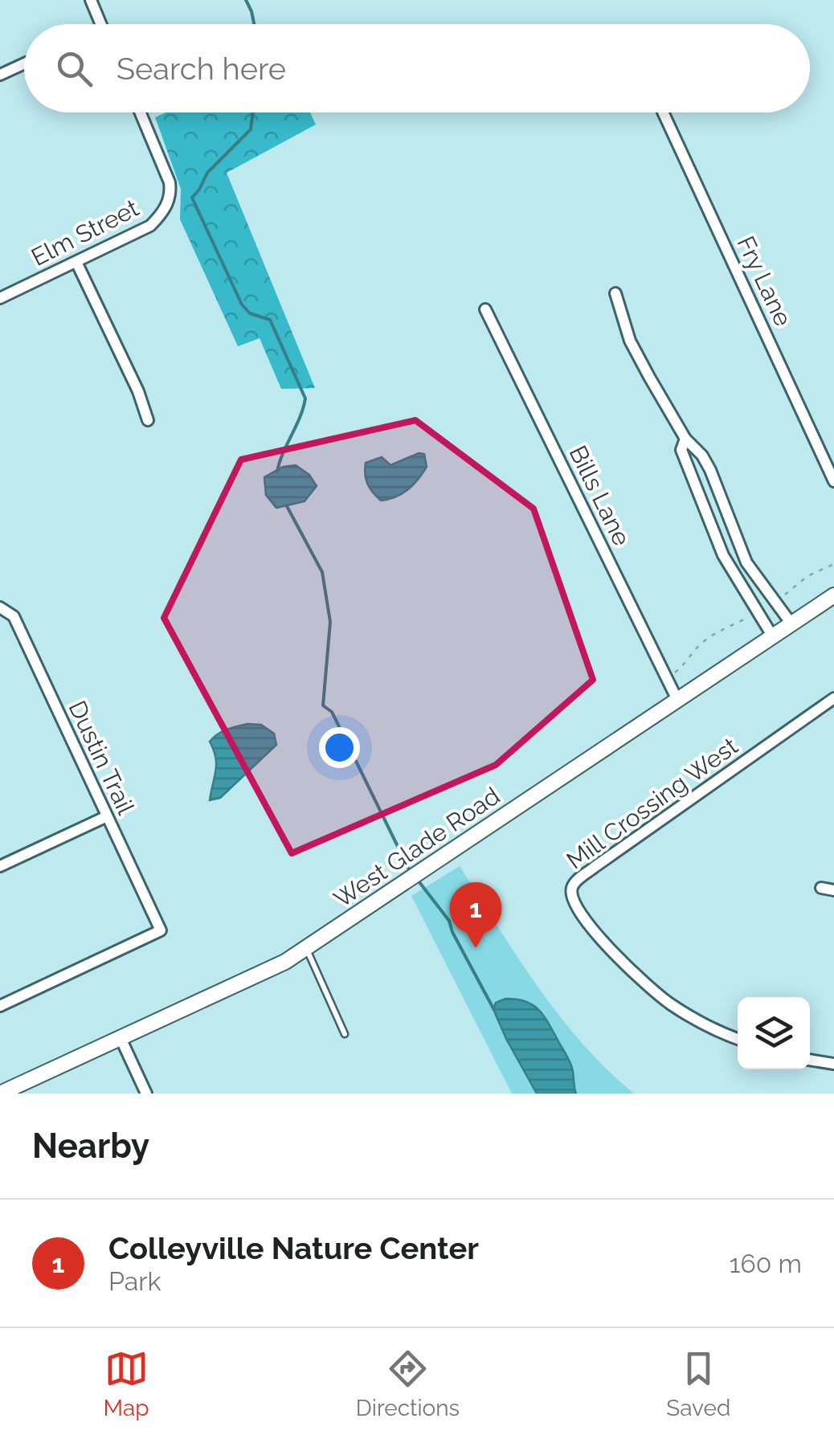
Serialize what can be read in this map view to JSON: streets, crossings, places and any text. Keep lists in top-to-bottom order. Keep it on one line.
{"streets":{"main road":["West Glade Road"],"street":["Elm Street","Fry Lane","Bills Lane","Dustin Trail","Mill Crossing West"]},"crossings":[["Bills Lane","West Glade Road"]],"page":{"search":"Search here","pins":"1","heading":"Nearby","list":[{"mark":"1","name":"Colleyville Nature Center","note":"Park","value":"160 m"}],"nav":["Map","Directions","Saved"]}}
